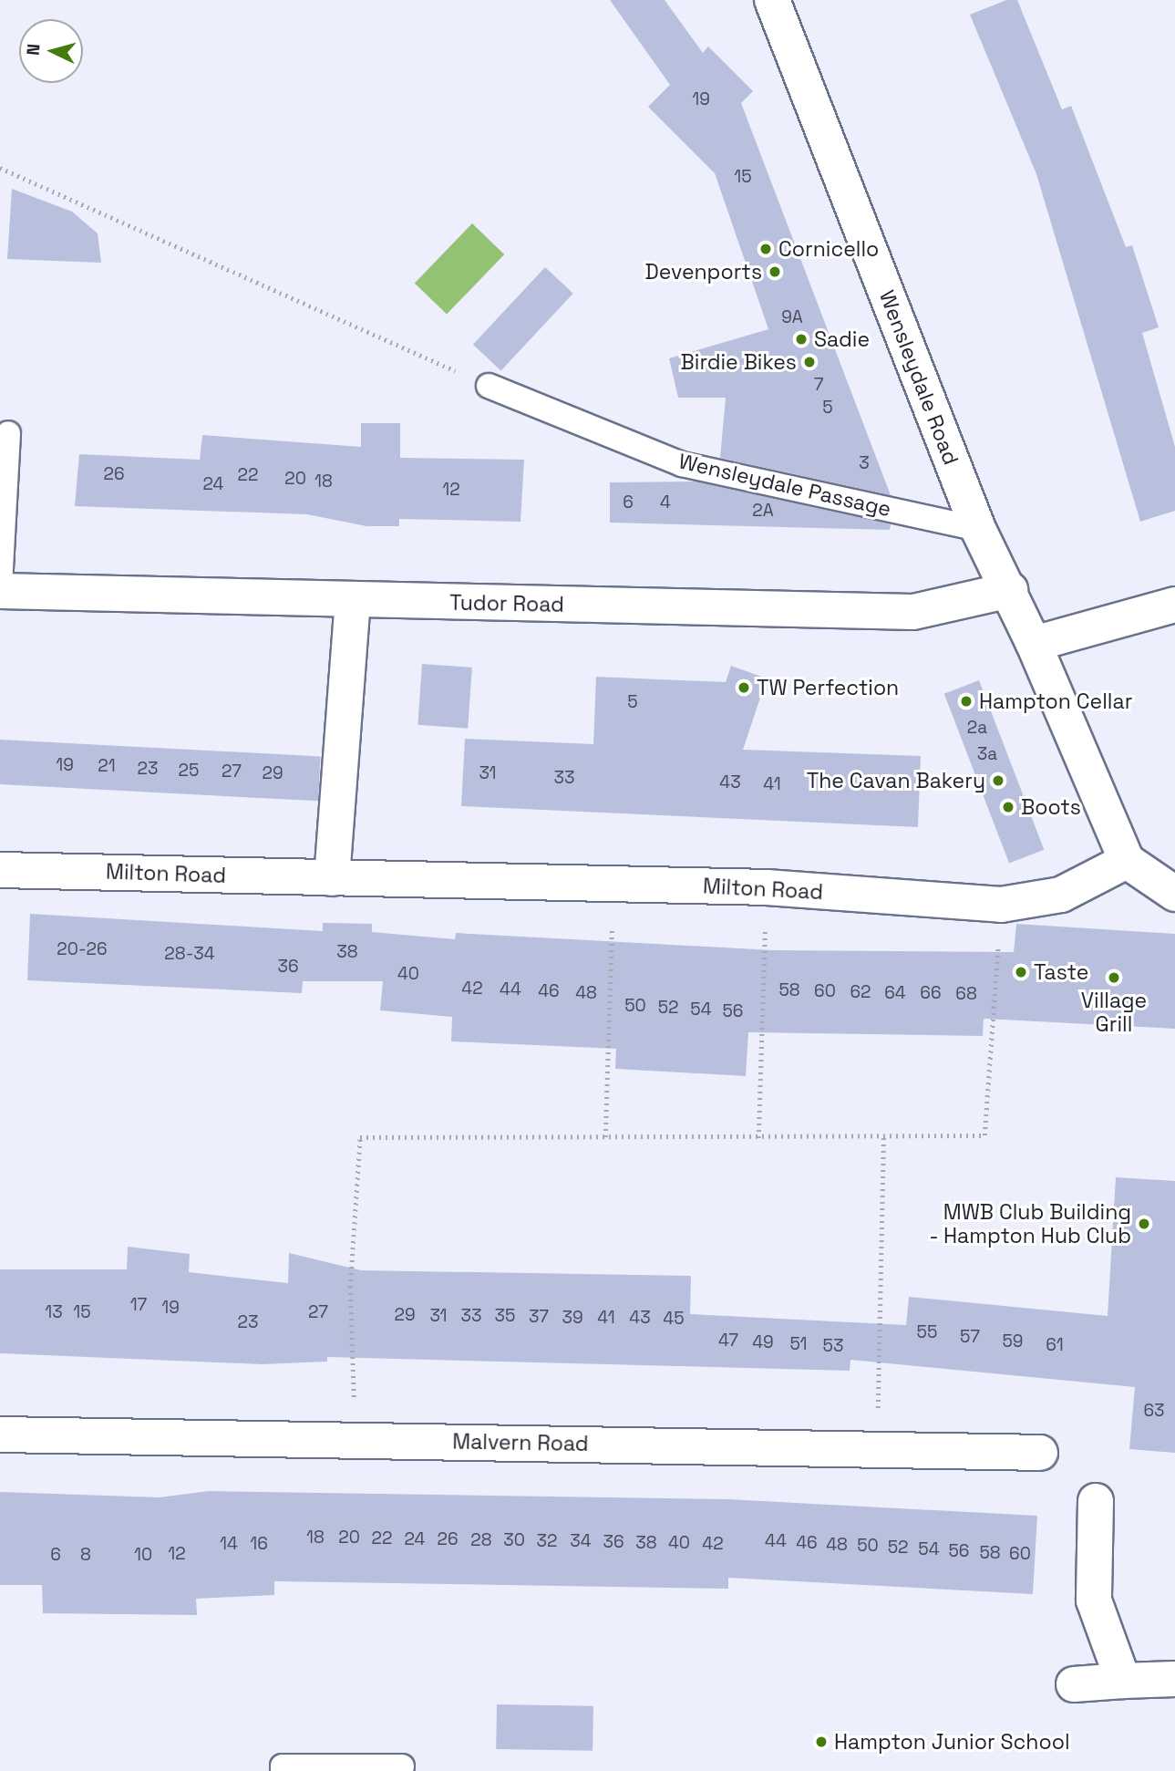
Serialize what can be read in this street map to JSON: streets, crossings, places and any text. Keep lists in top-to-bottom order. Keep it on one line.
{"streets":{"street":["Wensleydale Road","Tudor Road","Milton Road","Malvern Road"],"lane":["Wensleydale Passage"]},"crossings":[["Wensleydale Road","Wensleydale Passage"],["Wensleydale Road","Tudor Road"],["Wensleydale Road","Milton Road"]],"places":["Cornicello","Devenports","Sadie","Birdie Bikes","TW Perfection","Hampton Cellar","The Cavan Bakery","Boots","Taste","Village Grill","MWB Club Building - Hampton Hub Club","Hampton Junior School"],"house_numbers":["19","15","9A","7","5","3","26","22","20","18","24","12","6","4","2A","5","2a","3a","19","21","23","25","27","29","31","33","43","41","20-26","38","28-34","36","40","42","44","58","46","60","62","48","64","66","68","50","52","54","56","17","19","13","15","27","29","31","33","35","37","39","41","43","45","23","55","57","47","59","49","51","61","53","63","18","20","22","24","26","28","30","32","34","44","36","38","40","46","14","16","42","48","50","52","54","56","58","12","60","6","8","10"],"north":"left"}
